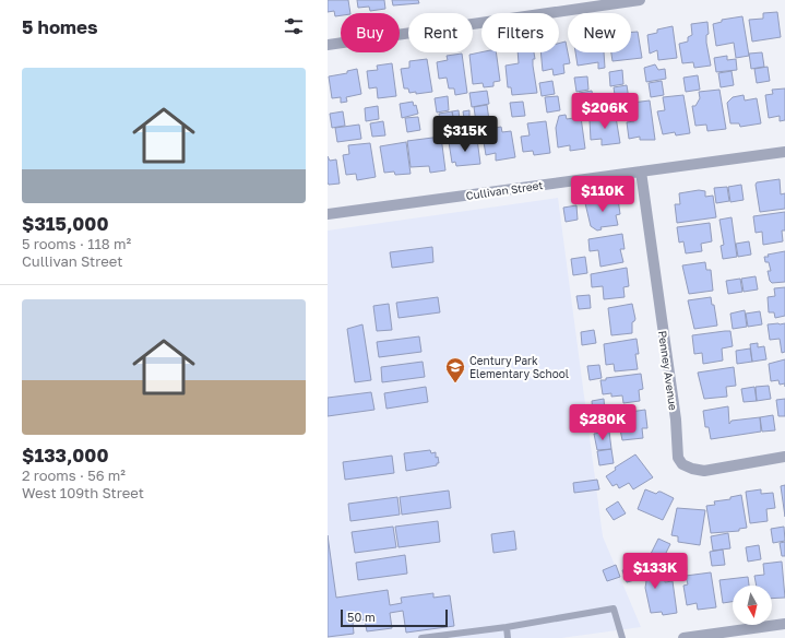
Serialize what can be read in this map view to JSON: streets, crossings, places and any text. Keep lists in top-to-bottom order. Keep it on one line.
{"streets":{"street":["Cullivan Street","Penney Avenue"]},"crossings":[["Cullivan Street","Penney Avenue"]],"places":{"school or university":["Century Park Elementary School"]},"scale_bar":"50 m","north":"bottom","page":{"heading":"5 homes","chip":["Buy","Rent","Filters","New"],"list":[{"name":"$315,000","note":"5 rooms · 118 m² · Cullivan Street"},{"name":"$133,000","note":"2 rooms · 56 m² · West 109th Street"}],"price":["$206K","$315K","$110K","$280K","$133K"],"scale":"50 m"}}
